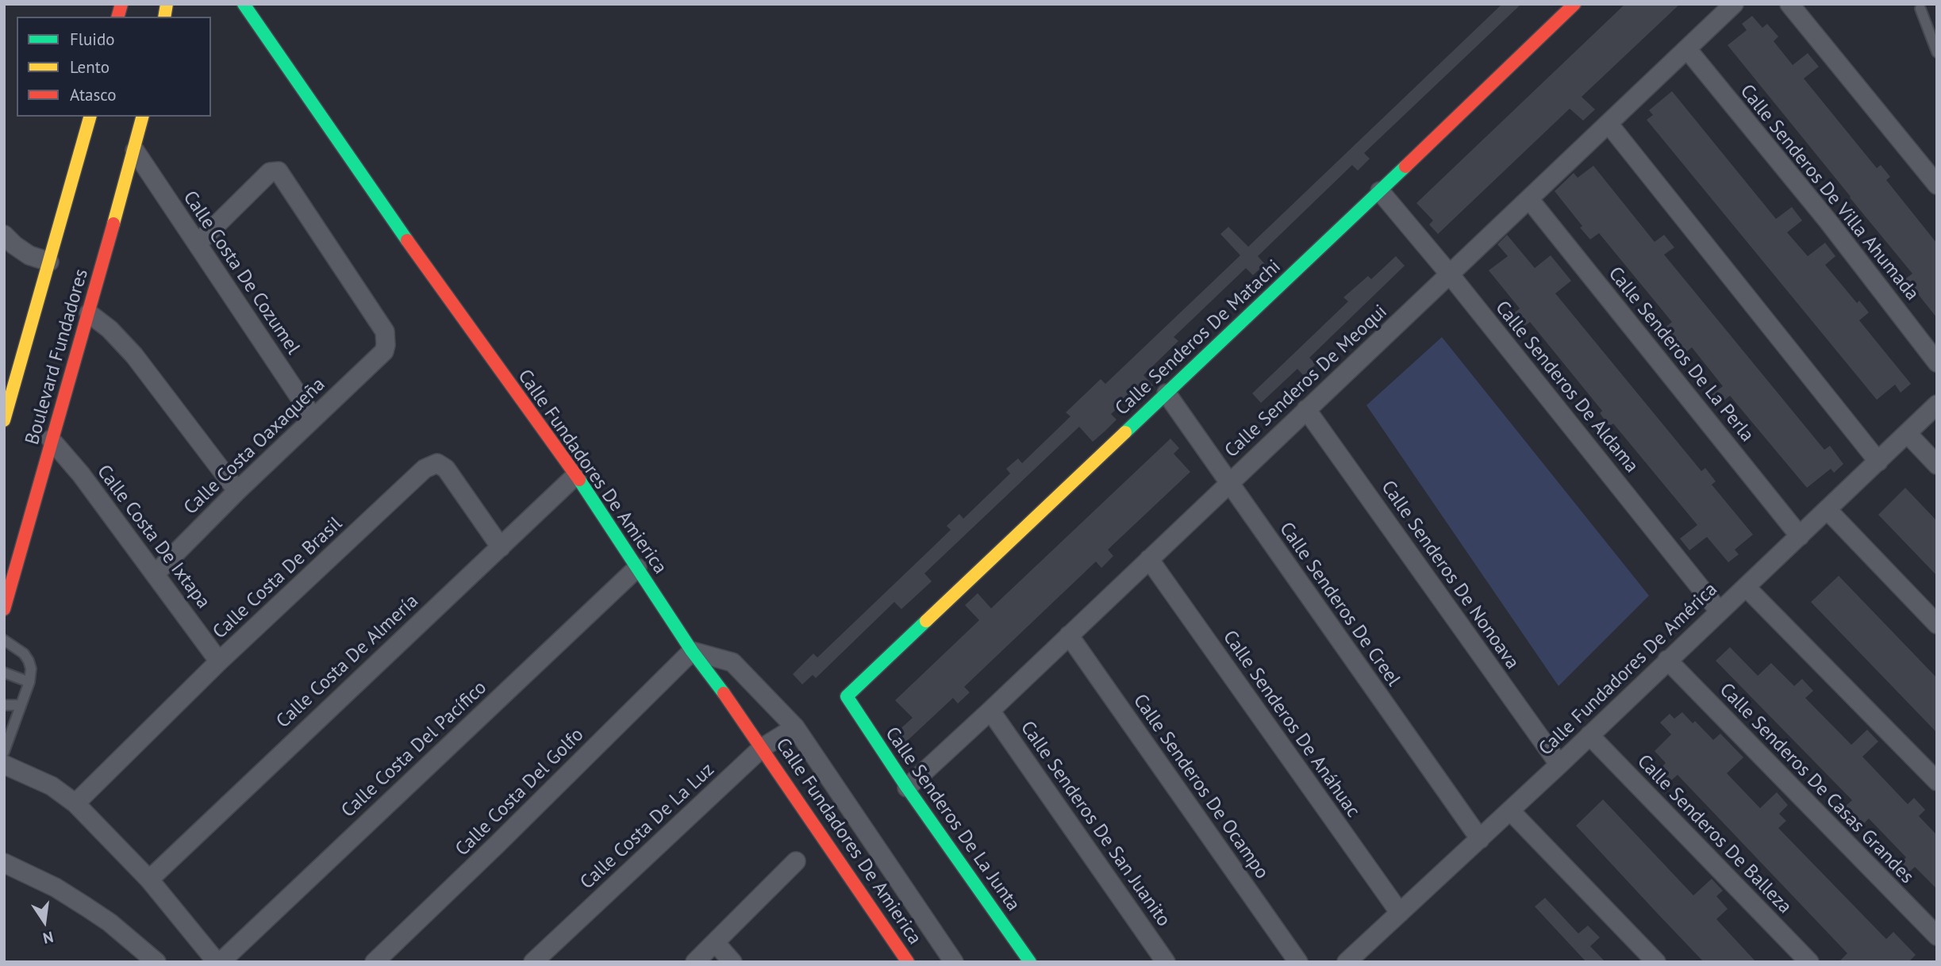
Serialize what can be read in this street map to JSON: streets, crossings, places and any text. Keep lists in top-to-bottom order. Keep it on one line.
{"streets":{"street":["Calle Senderos De Villa Ahumada","Calle Costa De Cozumel","Calle Senderos De Matachi","Calle Senderos De La Perla","Boulevard Fundadores","Calle Senderos De Meoqui","Calle Senderos De Aldama","Calle Costa Oaxaqueña","Calle Fundadores De Amierica","Calle Costa De Ixtapa","Calle Senderos De Nonoava","Calle Costa De Brasil","Calle Senderos De Creel","Calle Costa De Almería","Calle Fundadores De América","Calle Senderos De Anáhuac","Calle Costa Del Pacífico","Calle Senderos De Casas Grandes","Calle Senderos De Ocampo","Calle Costa Del Golfo","Calle Senderos De La Junta","Calle Senderos De San Juanito","Calle Costa De La Luz","Calle Senderos De Balleza"]},"crossings":[["Calle Senderos De Villa Ahumada","Calle Senderos De Meoqui"],["Calle Costa De Cozumel","Boulevard Fundadores"],["Calle Costa De Cozumel","Calle Costa Oaxaqueña"],["Calle Senderos De Matachi","Calle Senderos De Aldama"],["Calle Senderos De Matachi","Calle Senderos De Creel"],["Calle Senderos De Matachi","Calle Senderos De La Junta"],["Calle Senderos De La Perla","Calle Senderos De Meoqui"],["Calle Senderos De La Perla","Calle Fundadores De América"],["Boulevard Fundadores","Calle Costa De Ixtapa"],["Calle Senderos De Meoqui","Calle Senderos De Aldama"],["Calle Senderos De Meoqui","Calle Senderos De Nonoava"],["Calle Senderos De Meoqui","Calle Senderos De Creel"],["Calle Senderos De Meoqui","Calle Senderos De Anáhuac"],["Calle Senderos De Meoqui","Calle Senderos De Ocampo"],["Calle Senderos De Meoqui","Calle Senderos De La Junta"],["Calle Senderos De Meoqui","Calle Senderos De San Juanito"],["Calle Senderos De Aldama","Calle Fundadores De América"],["Calle Costa Oaxaqueña","Calle Costa De Ixtapa"],["Calle Fundadores De Amierica","Calle Costa De Almería"],["Calle Fundadores De Amierica","Calle Costa Del Pacífico"],["Calle Fundadores De Amierica","Calle Costa Del Golfo"],["Calle Fundadores De Amierica","Calle Costa De La Luz"],["Calle Costa De Ixtapa","Calle Costa De Brasil"],["Calle Senderos De Nonoava","Calle Fundadores De América"],["Calle Costa De Brasil","Calle Costa De Almería"],["Calle Senderos De Creel","Calle Fundadores De América"],["Calle Fundadores De América","Calle Senderos De Anáhuac"],["Calle Fundadores De América","Calle Senderos De Casas Grandes"],["Calle Fundadores De América","Calle Senderos De Balleza"]],"legend":["Fluido","Lento","Atasco"],"north":"bottom"}
